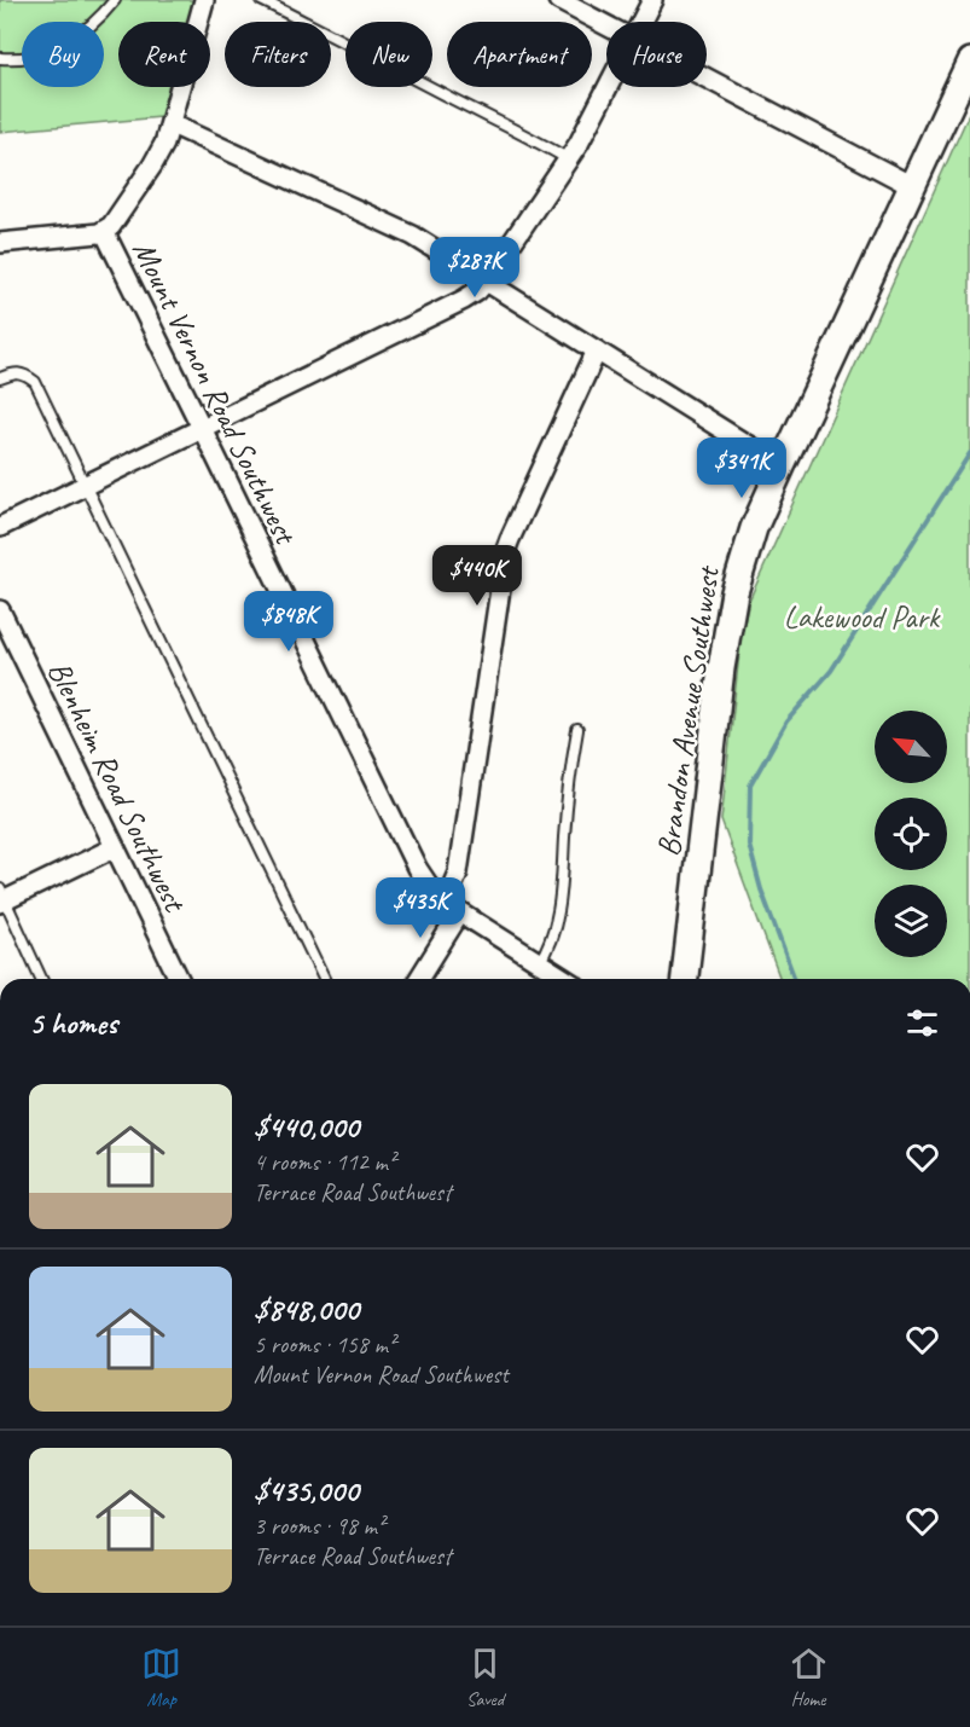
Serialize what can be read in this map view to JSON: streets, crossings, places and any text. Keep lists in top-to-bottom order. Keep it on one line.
{"streets":{"main road":["Brandon Avenue Southwest"],"street":["Mount Vernon Road Southwest","Blenheim Road Southwest"]},"parks":["Lakewood Park"],"north":"top left","page":{"chip":["Buy","Rent","Filters","New","Apartment","House"],"price":["$287K","$341K","$440K","$848K","$435K"],"heading":"5 homes","list":[{"name":"$440,000","note":"4 rooms · 112 m² · Terrace Road Southwest"},{"name":"$848,000","note":"5 rooms · 158 m² · Mount Vernon Road Southwest"},{"name":"$435,000","note":"3 rooms · 98 m² · Terrace Road Southwest"}],"tabs":["Map","Saved","Home"]}}
